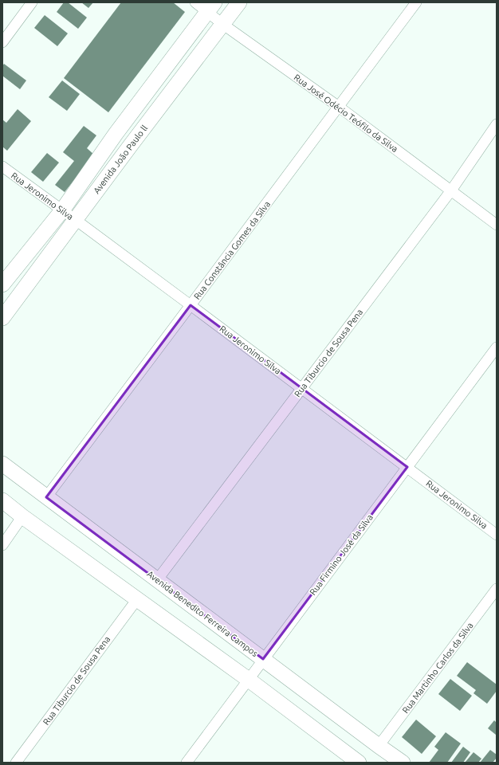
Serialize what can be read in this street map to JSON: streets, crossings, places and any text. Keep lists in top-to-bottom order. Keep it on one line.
{"streets":{"street":["Rua José Odécio Teófilo da Silva","Avenida João Paulo ll","Rua Jeronimo Silva","Rua Constância Gomes da Silva","Rua Tiburcio de Sousa Pena","Rua Firmino José da Silva","Avenida Benedito Ferreira Campos","Rua Martinho Carlos da Silva"]},"crossings":[["Rua José Odécio Teófilo da Silva","Avenida João Paulo ll"],["Rua José Odécio Teófilo da Silva","Rua Constância Gomes da Silva"],["Rua José Odécio Teófilo da Silva","Rua Tiburcio de Sousa Pena"],["Avenida João Paulo ll","Rua Jeronimo Silva"],["Rua Jeronimo Silva","Rua Constância Gomes da Silva"],["Rua Jeronimo Silva","Rua Tiburcio de Sousa Pena"],["Rua Jeronimo Silva","Rua Firmino José da Silva"],["Rua Constância Gomes da Silva","Avenida Benedito Ferreira Campos"],["Rua Tiburcio de Sousa Pena","Avenida Benedito Ferreira Campos"],["Rua Firmino José da Silva","Avenida Benedito Ferreira Campos"],["Avenida Benedito Ferreira Campos","Rua Martinho Carlos da Silva"]]}
